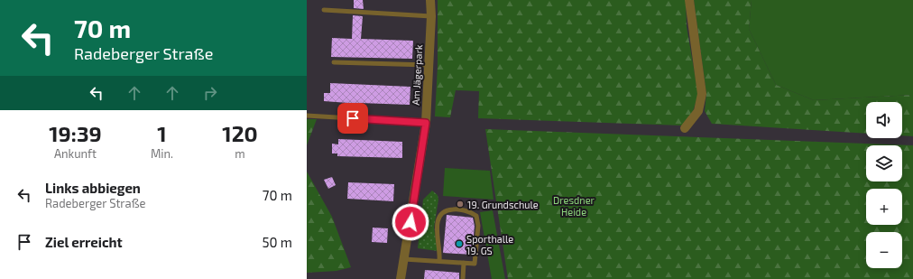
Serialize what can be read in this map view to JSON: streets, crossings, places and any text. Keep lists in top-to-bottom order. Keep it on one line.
{"streets":{"street":["Am Jägerpark"]},"parks":["Dresdner Heide"],"places":["19. Grundschule","Sporthalle 19. GS"],"page":{"turn":["70 m","Radeberger Straße"],"map_buttons":["+","−"],"eta":["19:39","Ankunft","1","Min.","120","m"],"list":[{"name":"Links abbiegen","note":"Radeberger Straße","value":"70 m"},{"name":"Ziel erreicht","value":"50 m"}]}}
